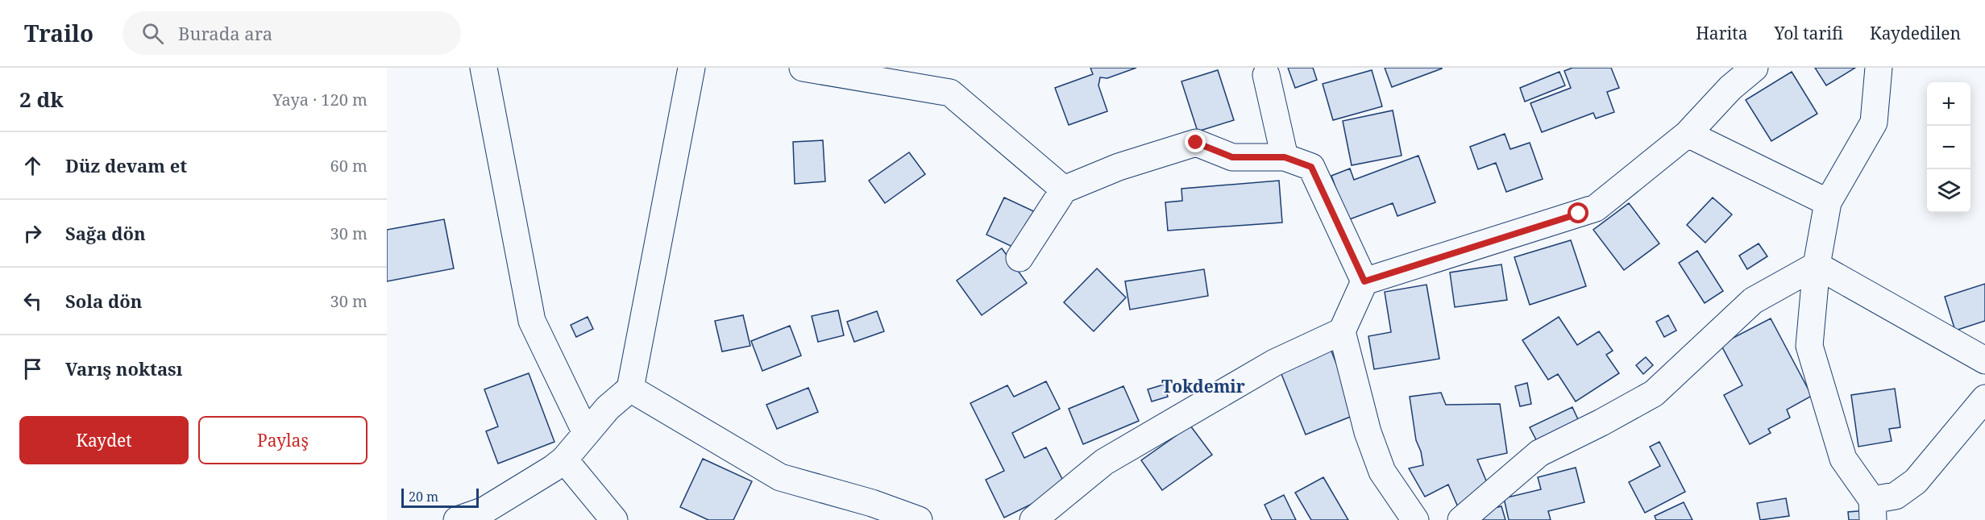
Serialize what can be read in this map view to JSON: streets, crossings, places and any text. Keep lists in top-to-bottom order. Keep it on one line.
{"districts":["Tokdemir"],"scale_bar":"20 m","page":{"header":"Trailo","search":"Burada ara","nav":["Harita","Yol tarifi","Kaydedilen"],"heading":["2 dk","Yaya · 120 m"],"map_buttons":["+","−"],"list":[["Düz devam et","60 m"],["Sağa dön","30 m"],["Sola dön","30 m"],"Varış noktası"],"buttons":["Kaydet","Paylaş"],"scale":"20 m"}}
